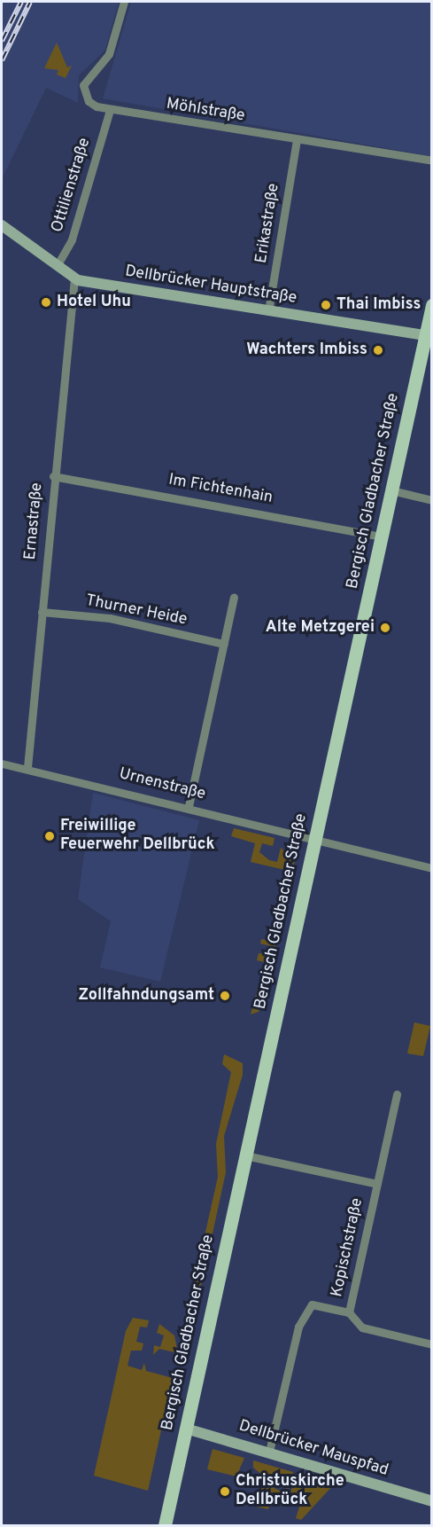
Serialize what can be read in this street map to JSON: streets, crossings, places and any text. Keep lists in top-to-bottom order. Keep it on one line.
{"streets":{"main road":["Bergisch Gladbacher Straße"],"street":["Möhlstraße","Ottilienstraße","Erikastraße","Dellbrücker Hauptstraße","Im Fichtenhain","Ernastraße","Thurner Heide","Urnenstraße","Kopischstraße","Dellbrücker Mauspfad"]},"crossings":[["Möhlstraße","Ottilienstraße"],["Möhlstraße","Erikastraße"],["Ottilienstraße","Dellbrücker Hauptstraße"],["Erikastraße","Dellbrücker Hauptstraße"],["Dellbrücker Hauptstraße","Bergisch Gladbacher Straße"],["Dellbrücker Hauptstraße","Ernastraße"],["Im Fichtenhain","Bergisch Gladbacher Straße"],["Im Fichtenhain","Ernastraße"],["Bergisch Gladbacher Straße","Urnenstraße"],["Bergisch Gladbacher Straße","Dellbrücker Mauspfad"],["Ernastraße","Thurner Heide"],["Ernastraße","Urnenstraße"],["Kopischstraße","Dellbrücker Mauspfad"]],"places":["Hotel Uhu","Thai Imbiss","Wachters Imbiss","Alte Metzgerei","Freiwillige Feuerwehr Dellbrück","Zollfahndungsamt","Christuskirche Dellbrück"]}
